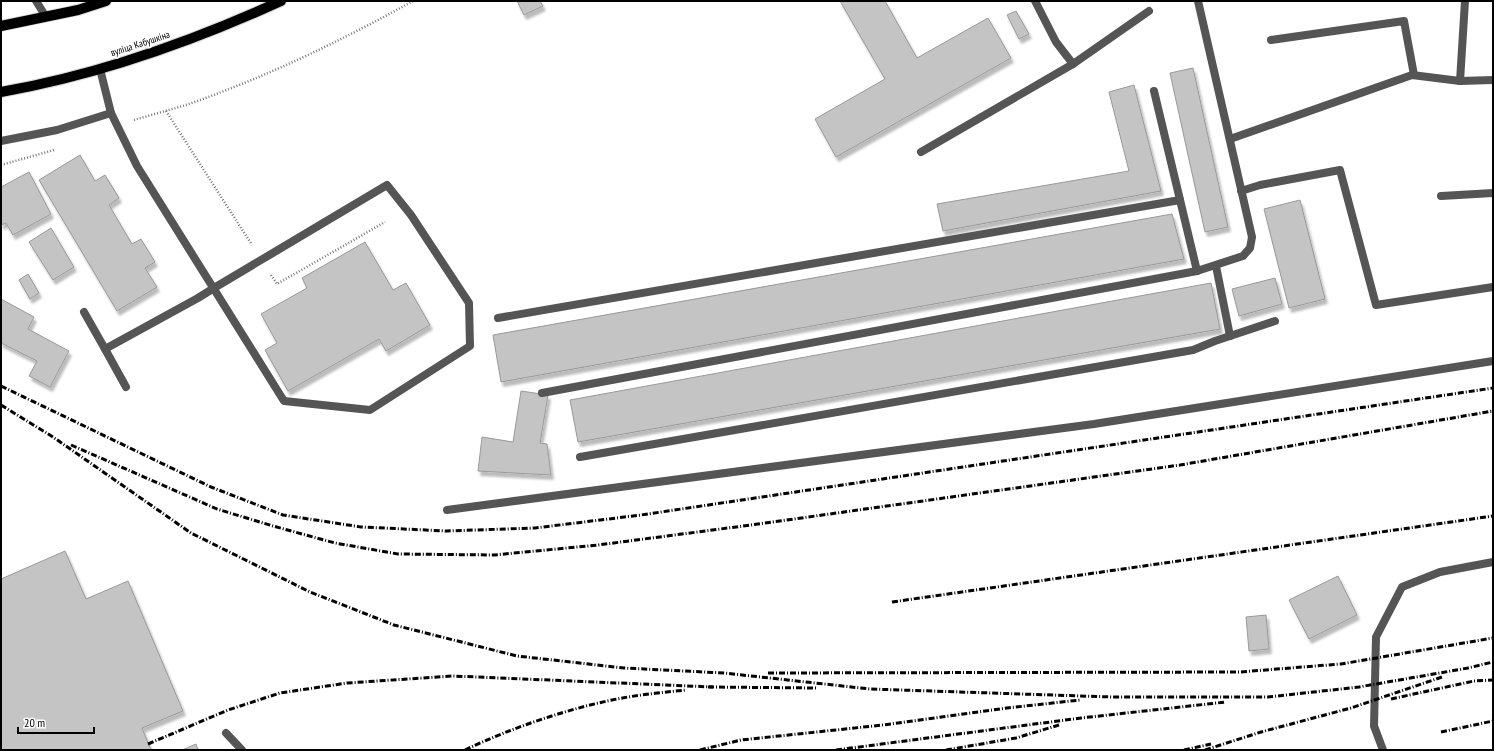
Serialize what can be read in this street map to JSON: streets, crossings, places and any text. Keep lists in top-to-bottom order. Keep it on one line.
{"streets":{"main road":["вуліца Кабушкіна"]},"scale_bar":"20 m"}
